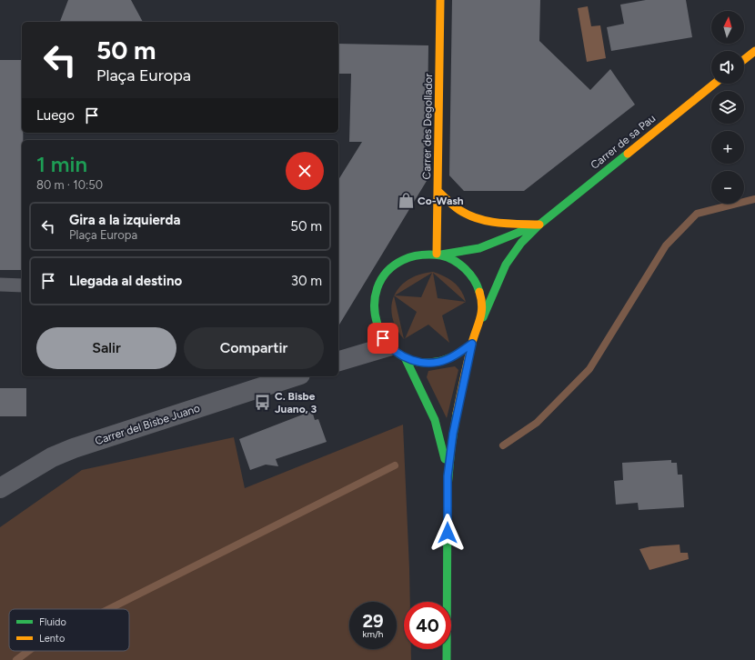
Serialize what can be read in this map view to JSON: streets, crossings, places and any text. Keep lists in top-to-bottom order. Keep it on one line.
{"streets":{"street":["Carrer des Degollador","Carrer de sa Pau","Carrer del Bisbe Juano"]},"crossings":[["Carrer des Degollador","Carrer de sa Pau"]],"places":{"shop":["Co-Wash"],"bus stop":["C. Bisbe Juano, 3"]},"legend":["Fluido","Lento"],"north":"top","page":{"map_buttons":["+","−"],"turn":["50 m","Plaça Europa"],"then":"Luego","heading":["1 min","80 m · 10:50"],"list":[{"name":"Gira a la izquierda","note":"Plaça Europa","value":"50 m"},{"name":"Llegada al destino","value":"30 m"}],"buttons":["Salir","Compartir"],"speed":"29 km/h","limit":"40"}}
